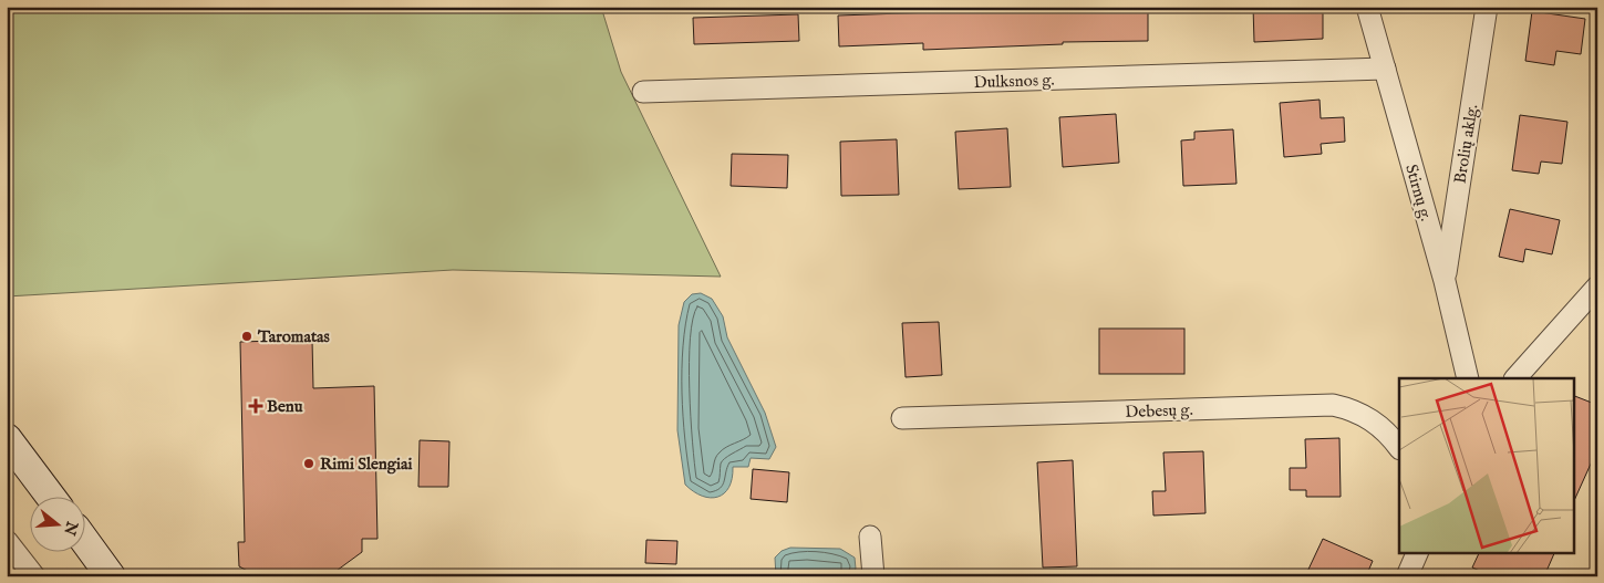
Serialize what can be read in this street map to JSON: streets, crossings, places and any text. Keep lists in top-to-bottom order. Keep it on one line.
{"streets":{"street":["Dulksnos g.","Brolių aklg.","Stirnų g.","Debesų g."]},"crossings":[["Dulksnos g.","Stirnų g."],["Brolių aklg.","Stirnų g."]],"places":{"other":["Taromatas","Rimi Slengiai"],"health":["Benu"]},"north":"right"}
